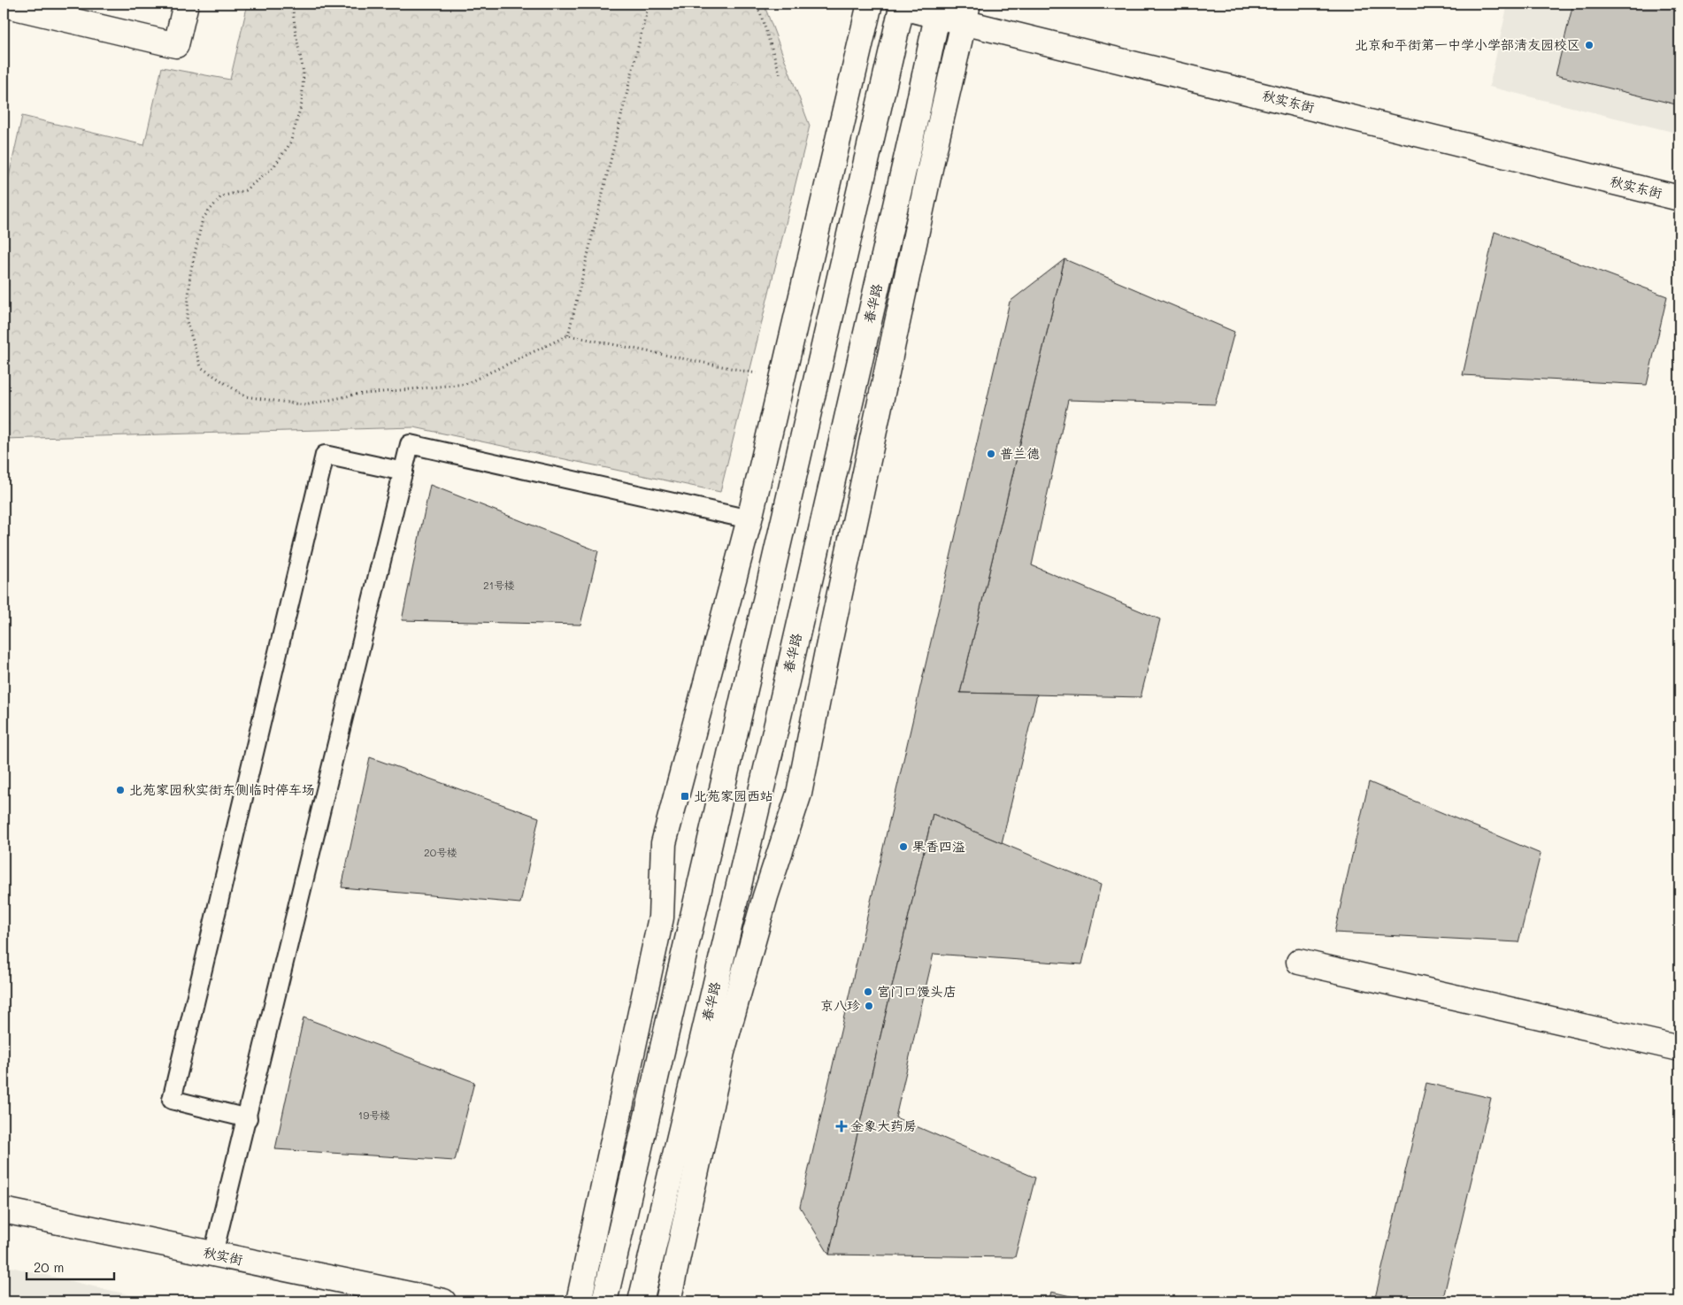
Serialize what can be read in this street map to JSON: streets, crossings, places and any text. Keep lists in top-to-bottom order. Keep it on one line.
{"streets":{"street":["秋实东街","春华路","秋实街"]},"crossings":[["秋实东街","春华路"]],"places":{"other":["北京和平街第一中学小学部清友园校区","普兰德","北苑家园秋实街东侧临时停车场","果香四溢","宫门口馒头店","京八珍"],"transit":["北苑家园西站"],"health":["金象大药房"]},"house_numbers":["21号楼","20号楼","19号楼"],"scale_bar":"20 m"}
